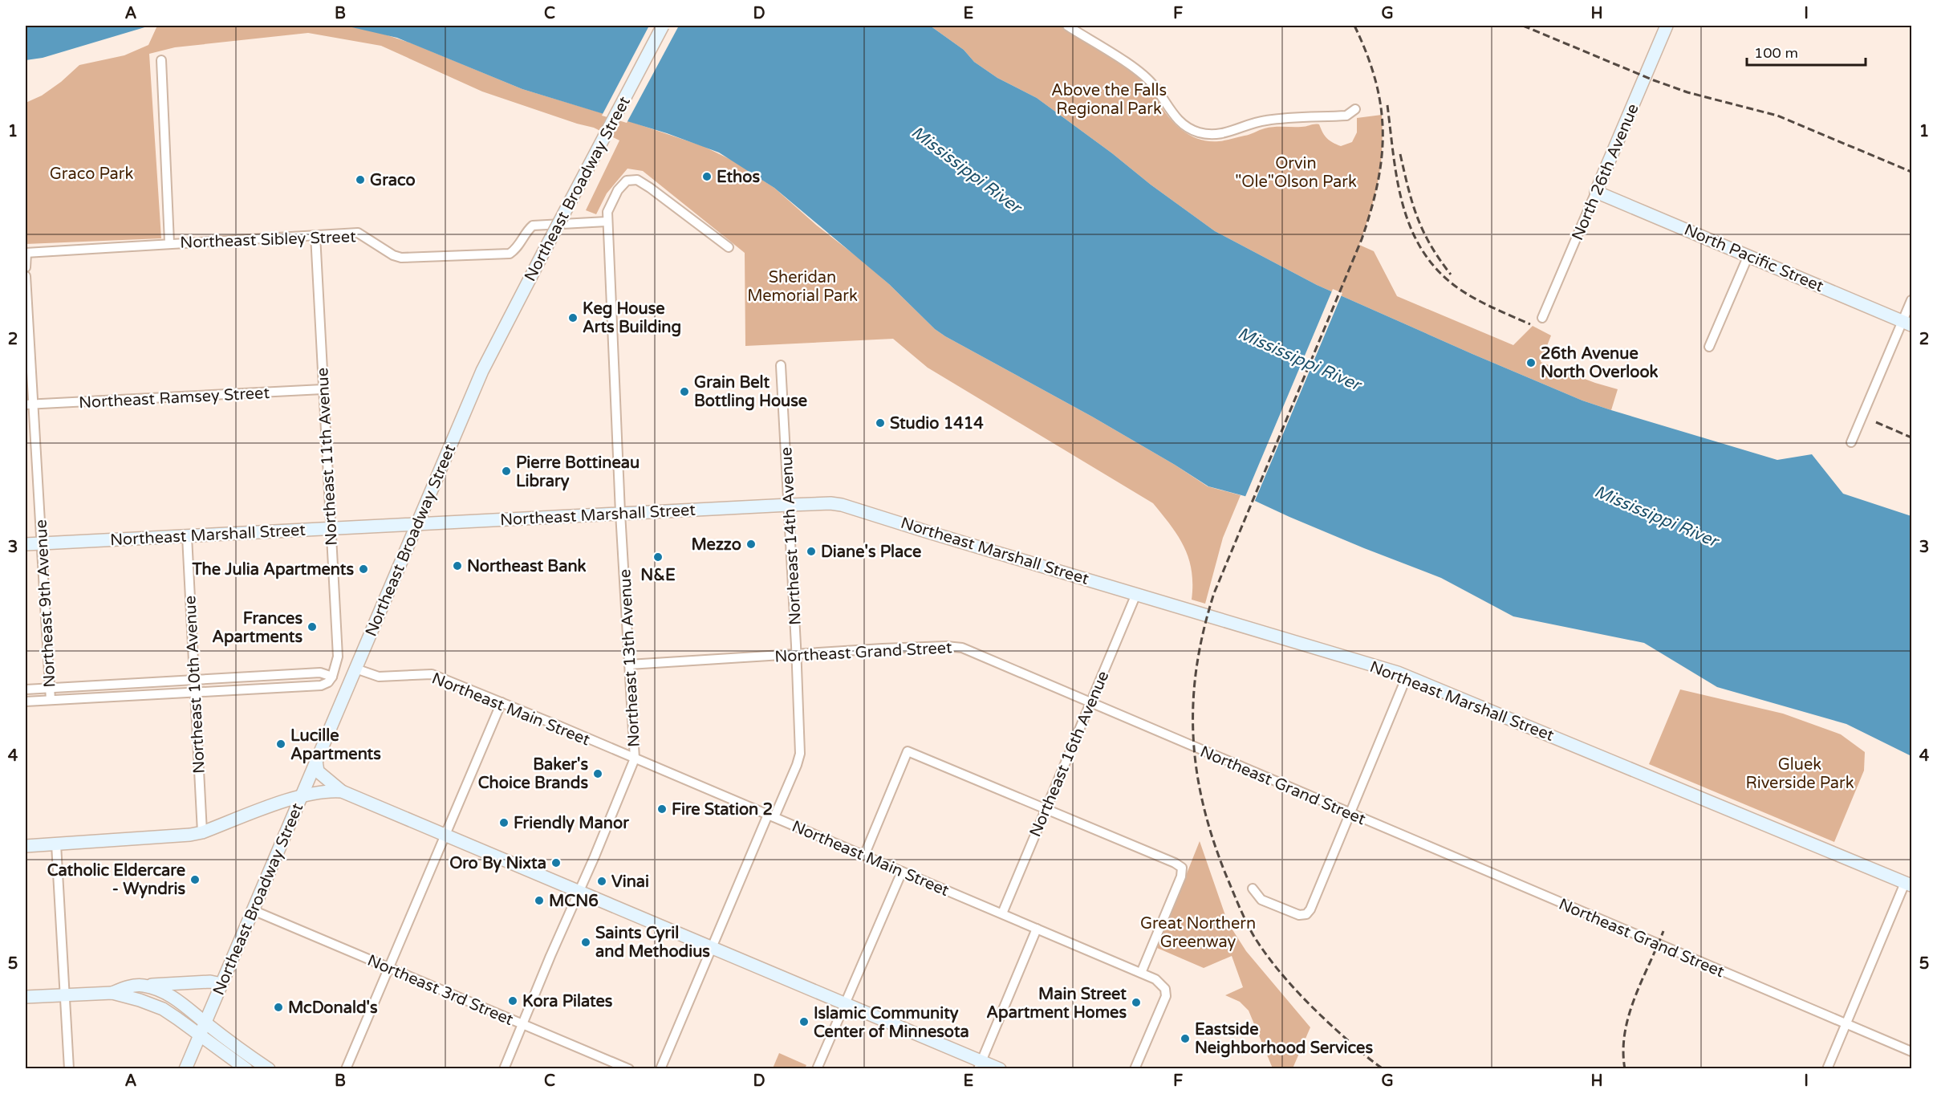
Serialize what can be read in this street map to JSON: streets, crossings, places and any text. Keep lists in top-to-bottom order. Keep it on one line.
{"streets":{"street":["North 26th Avenue","Northeast Broadway Street","Northeast Sibley Street","North Pacific Street","Northeast Ramsey Street","Northeast 11th Avenue","Northeast Marshall Street","Northeast 14th Avenue","Northeast 9th Avenue","Northeast Grand Street","Northeast 13th Avenue","Northeast 10th Avenue","Northeast Main Street","Northeast 16th Avenue","Northeast 3rd Street"]},"crossings":[["North 26th Avenue","North Pacific Street"],["Northeast Broadway Street","Northeast Marshall Street"],["Northeast Broadway Street","Northeast Main Street"],["Northeast Broadway Street","Northeast 3rd Street"],["Northeast Sibley Street","Northeast 11th Avenue"],["Northeast Sibley Street","Northeast 13th Avenue"],["Northeast Ramsey Street","Northeast 11th Avenue"],["Northeast Ramsey Street","Northeast 9th Avenue"],["Northeast 11th Avenue","Northeast Marshall Street"],["Northeast Marshall Street","Northeast 14th Avenue"],["Northeast Marshall Street","Northeast 9th Avenue"],["Northeast Marshall Street","Northeast 13th Avenue"],["Northeast Marshall Street","Northeast 10th Avenue"],["Northeast Marshall Street","Northeast 16th Avenue"],["Northeast 14th Avenue","Northeast Grand Street"],["Northeast 14th Avenue","Northeast Main Street"],["Northeast Grand Street","Northeast 13th Avenue"],["Northeast Grand Street","Northeast 16th Avenue"],["Northeast 13th Avenue","Northeast Main Street"],["Northeast 13th Avenue","Northeast 3rd Street"],["Northeast Main Street","Northeast 16th Avenue"]],"water":["Mississippi River"],"parks":["Above the Falls Regional Park","Orvin \"Ole\"Olson Park","Graco Park","Sheridan Memorial Park","Gluek Riverside Park","Great Northern Greenway"],"places":["Ethos","Graco","Keg House Arts Building","26th Avenue North Overlook","Grain Belt Bottling House","Studio 1414","Pierre Bottineau Library","Mezzo","Diane's Place","N&E","Northeast Bank","The Julia Apartments","Frances Apartments","Lucille Apartments","Baker's Choice Brands","Fire Station 2","Friendly Manor","Oro By Nixta","Catholic Eldercare - Wyndris","Vinai","MCN6","Saints Cyril and Methodius","Kora Pilates","Main Street Apartment Homes","McDonald's","Islamic Community Center of Minnesota","Eastside Neighborhood Services"],"scale_bar":"100 m","grid":{"columns":["A","B","C","D","E","F","G","H","I"],"rows":["1","2","3","4","5"]}}
